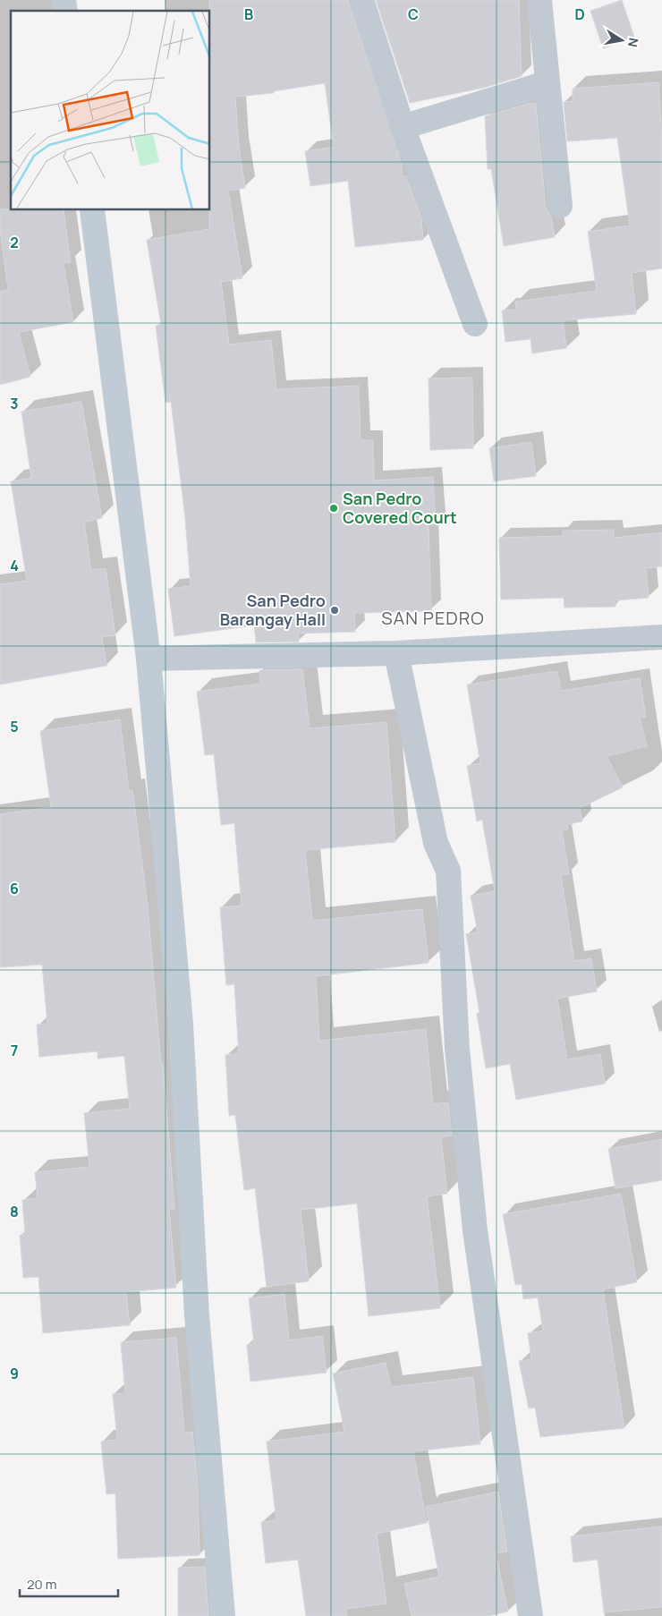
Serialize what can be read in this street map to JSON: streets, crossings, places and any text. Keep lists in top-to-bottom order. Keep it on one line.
{"districts":["SAN PEDRO"],"places":["San Pedro Covered Court","San Pedro Barangay Hall"],"scale_bar":"20 m","north":"right","grid":{"columns":["B","C","D"],"rows":["2","3","4","5","6","7","8","9"]}}
